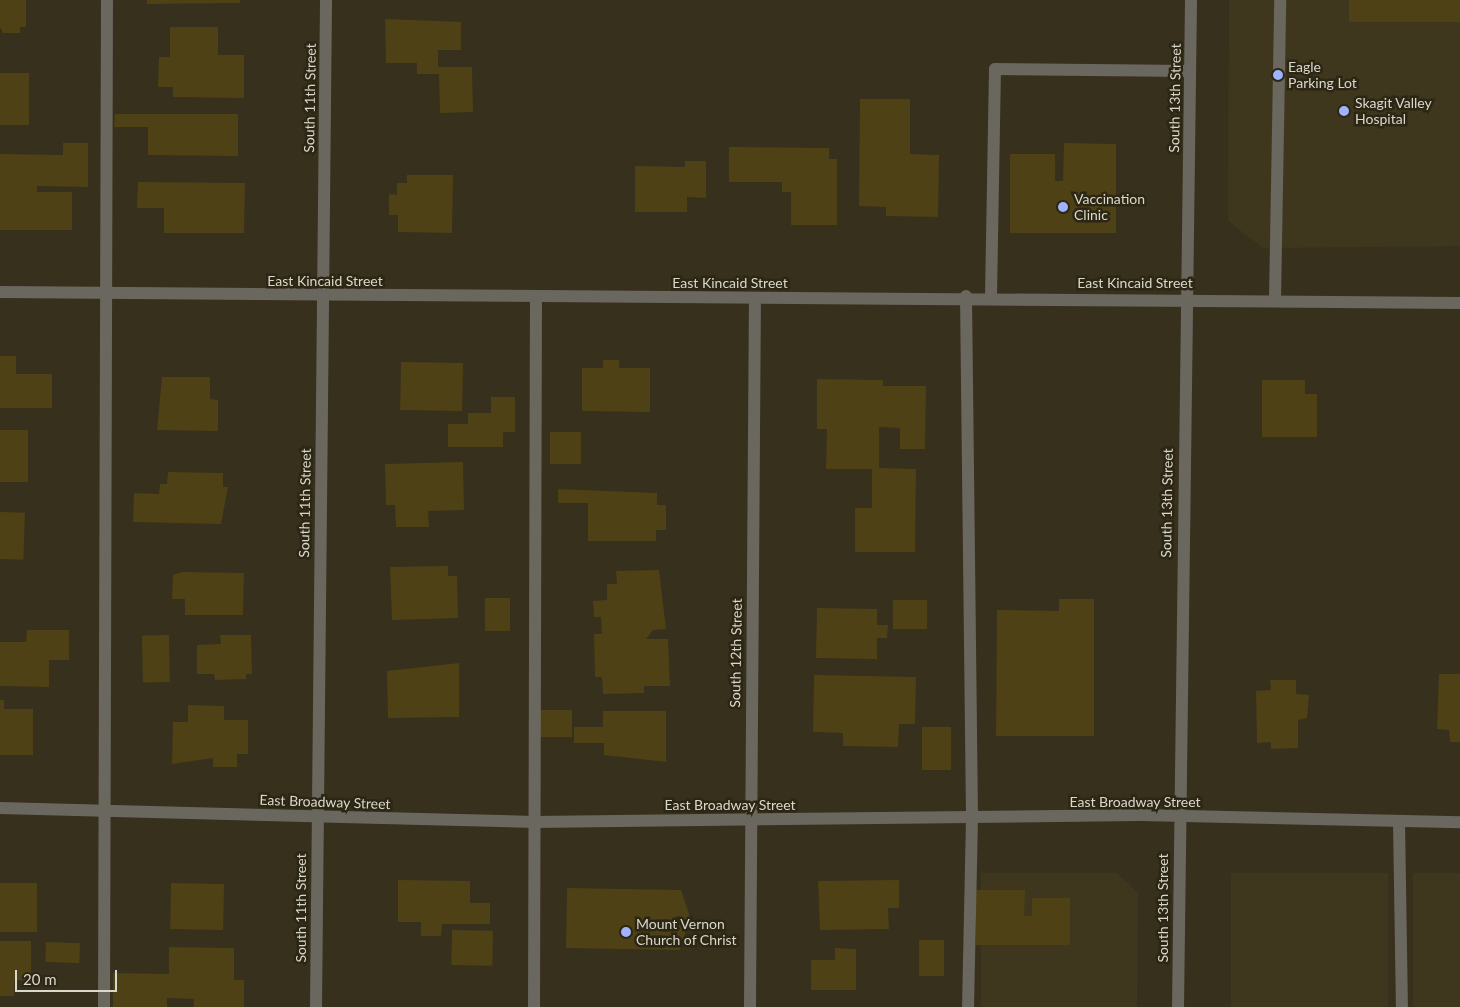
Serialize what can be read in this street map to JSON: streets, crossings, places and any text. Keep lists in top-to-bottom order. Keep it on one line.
{"streets":{"street":["South 11th Street","South 13th Street","East Kincaid Street","South 12th Street","East Broadway Street"]},"crossings":[["South 11th Street","East Kincaid Street"],["South 11th Street","East Broadway Street"],["South 13th Street","East Kincaid Street"],["South 13th Street","East Broadway Street"],["East Kincaid Street","South 12th Street"],["South 12th Street","East Broadway Street"]],"places":["Eagle Parking Lot","Skagit Valley Hospital","Vaccination Clinic","Mount Vernon Church of Christ"],"scale_bar":"20 m"}
